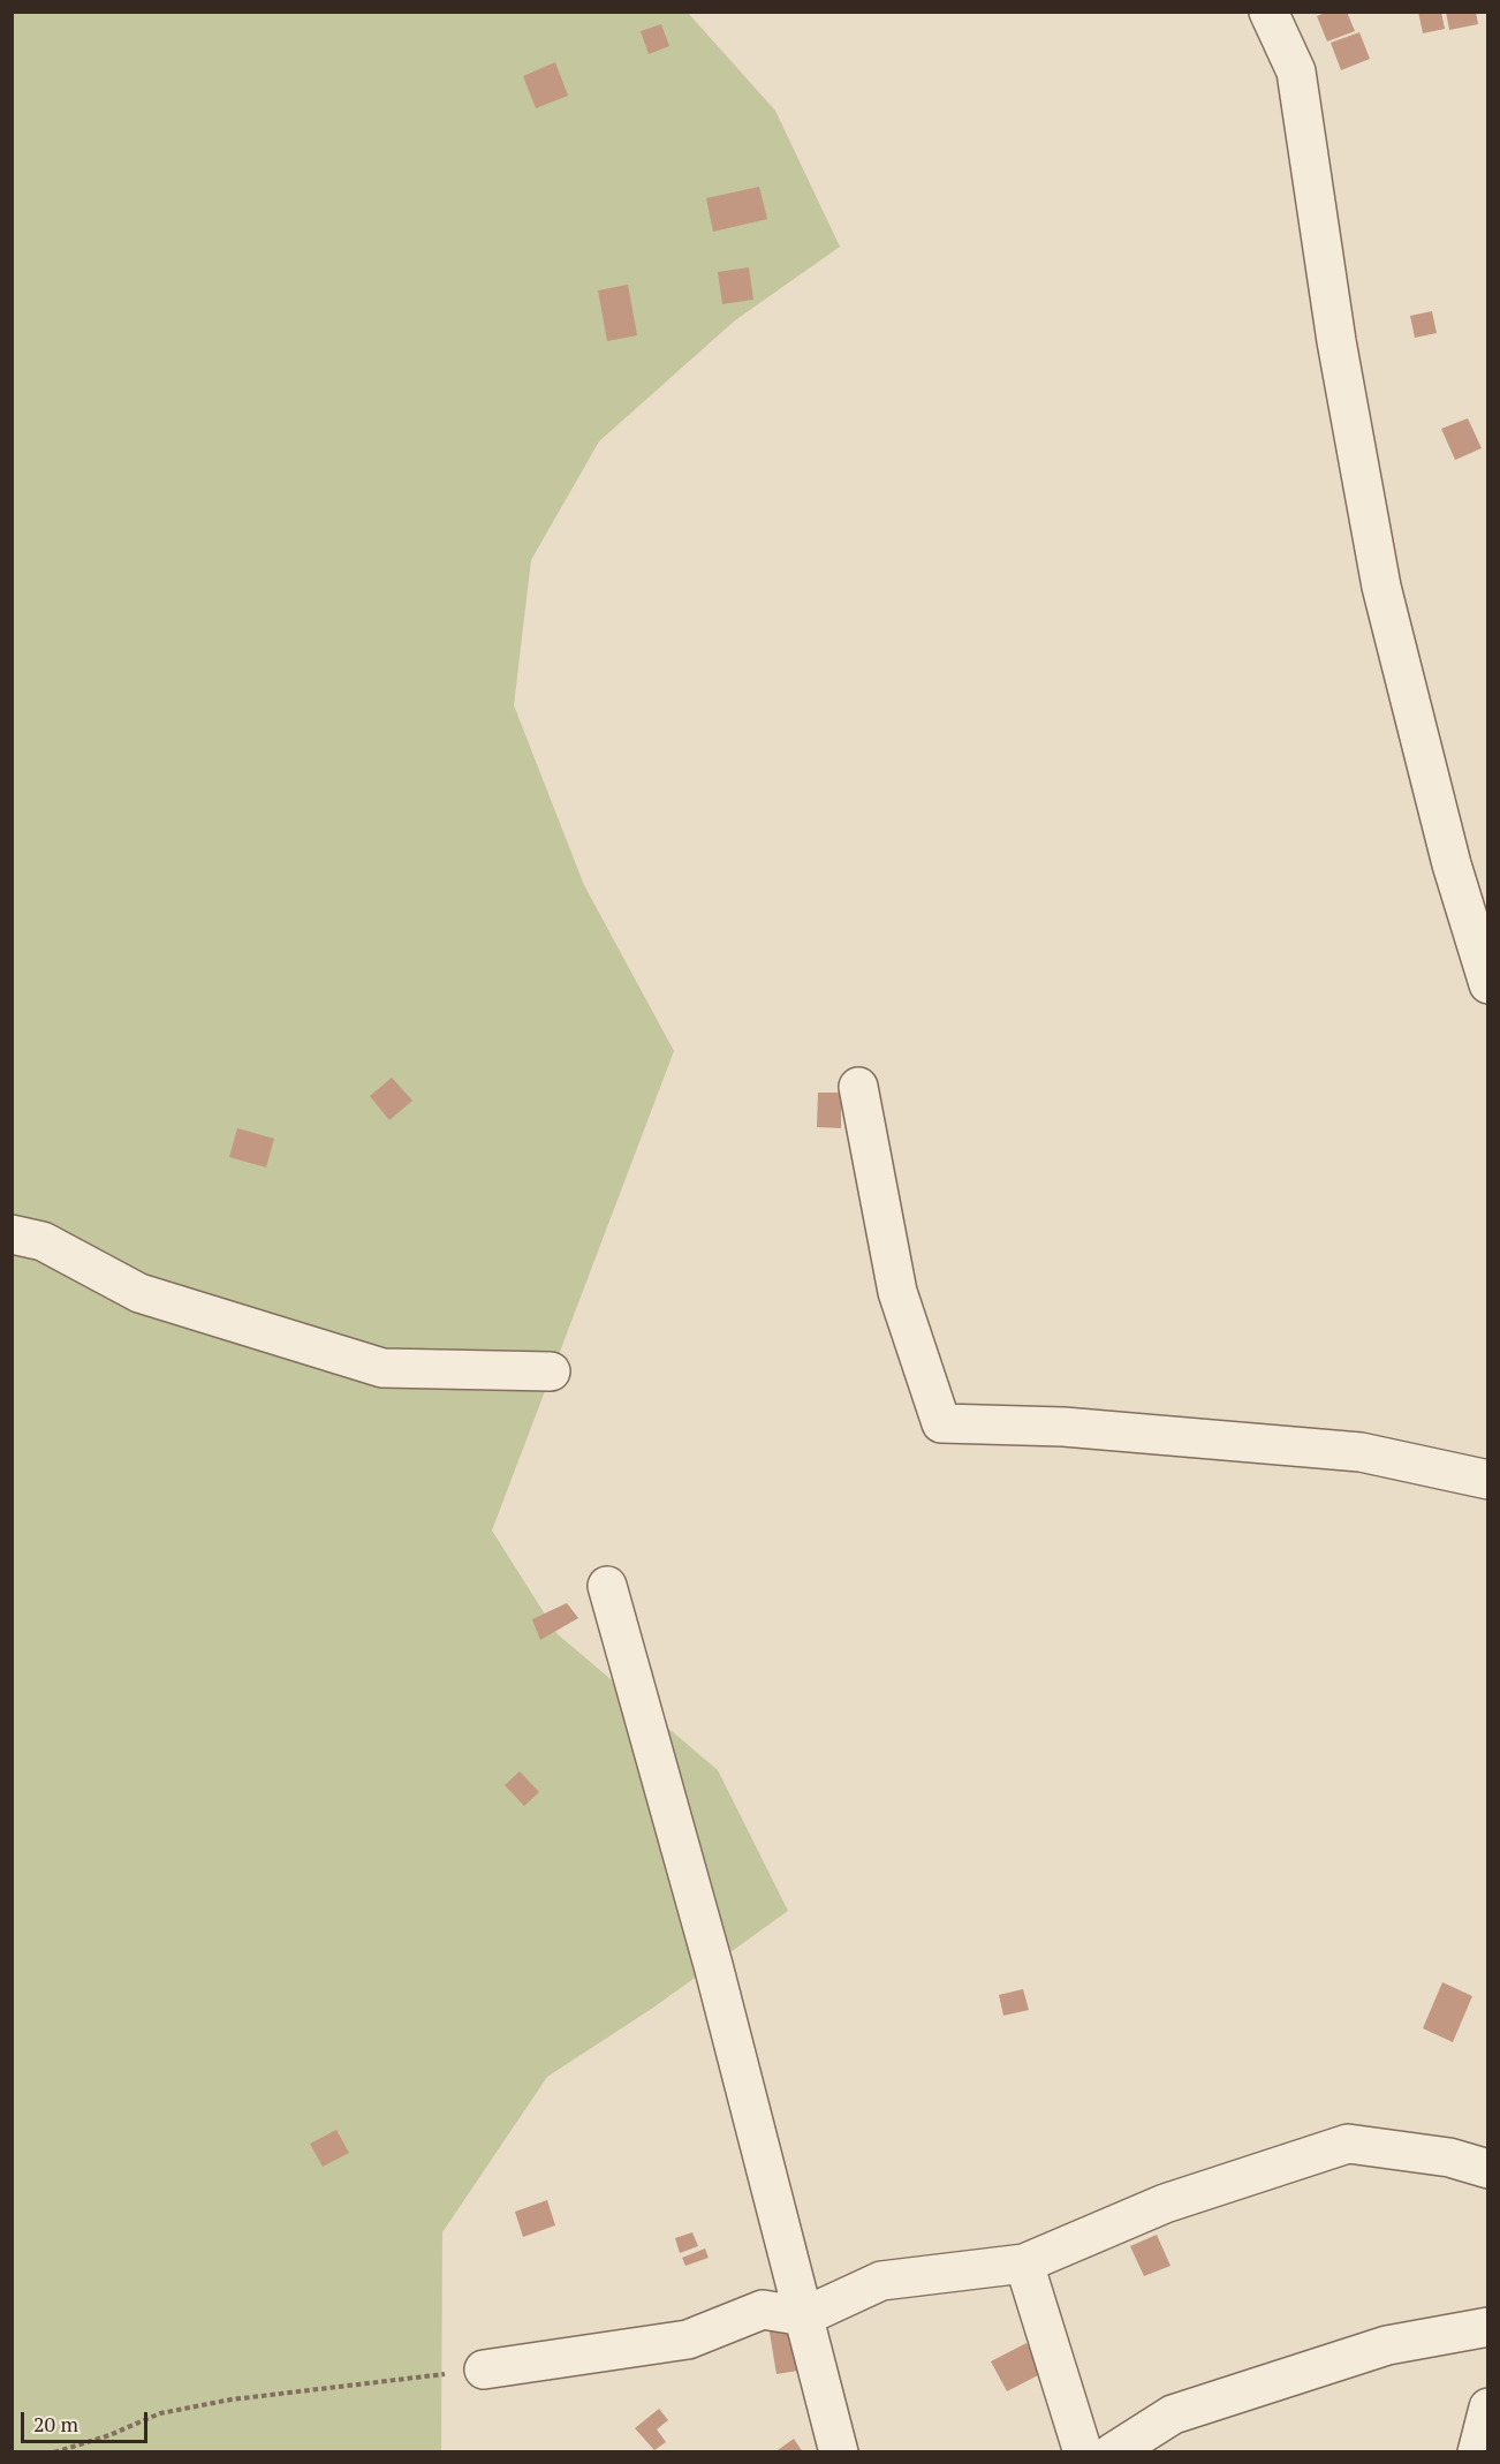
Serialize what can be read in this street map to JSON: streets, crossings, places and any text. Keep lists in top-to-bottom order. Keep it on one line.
{"scale_bar":"20 m"}
